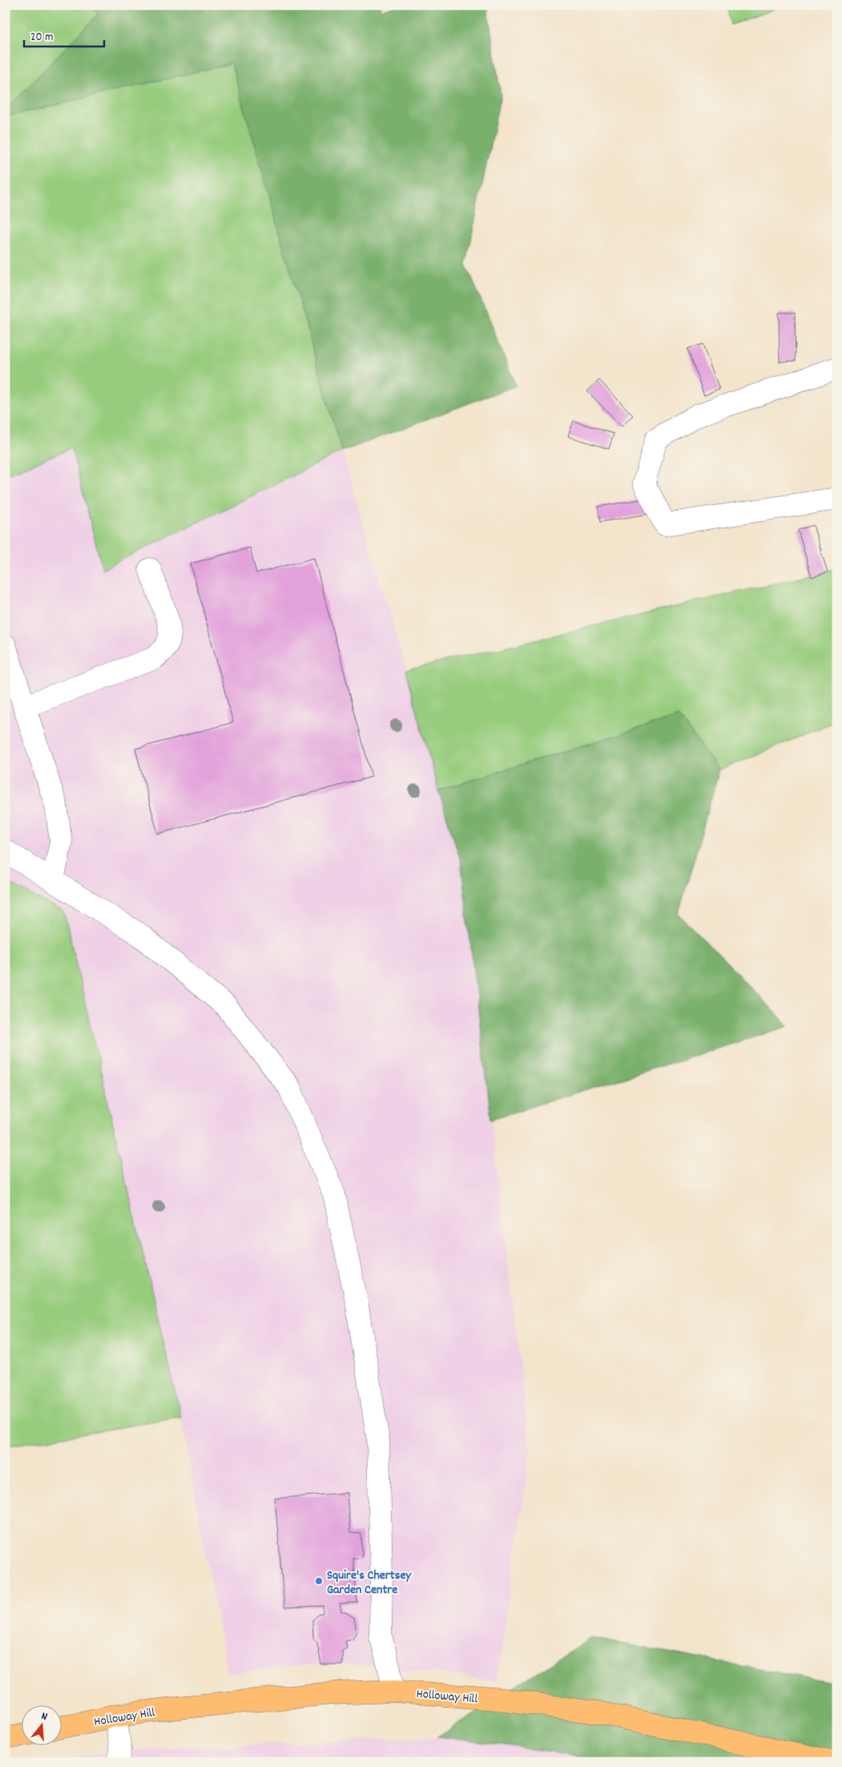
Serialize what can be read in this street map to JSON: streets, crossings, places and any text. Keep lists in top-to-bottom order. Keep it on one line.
{"streets":{"main road":["Holloway Hill"]},"places":["Squire's Chertsey Garden Centre"],"scale_bar":"20 m","north":"top"}
